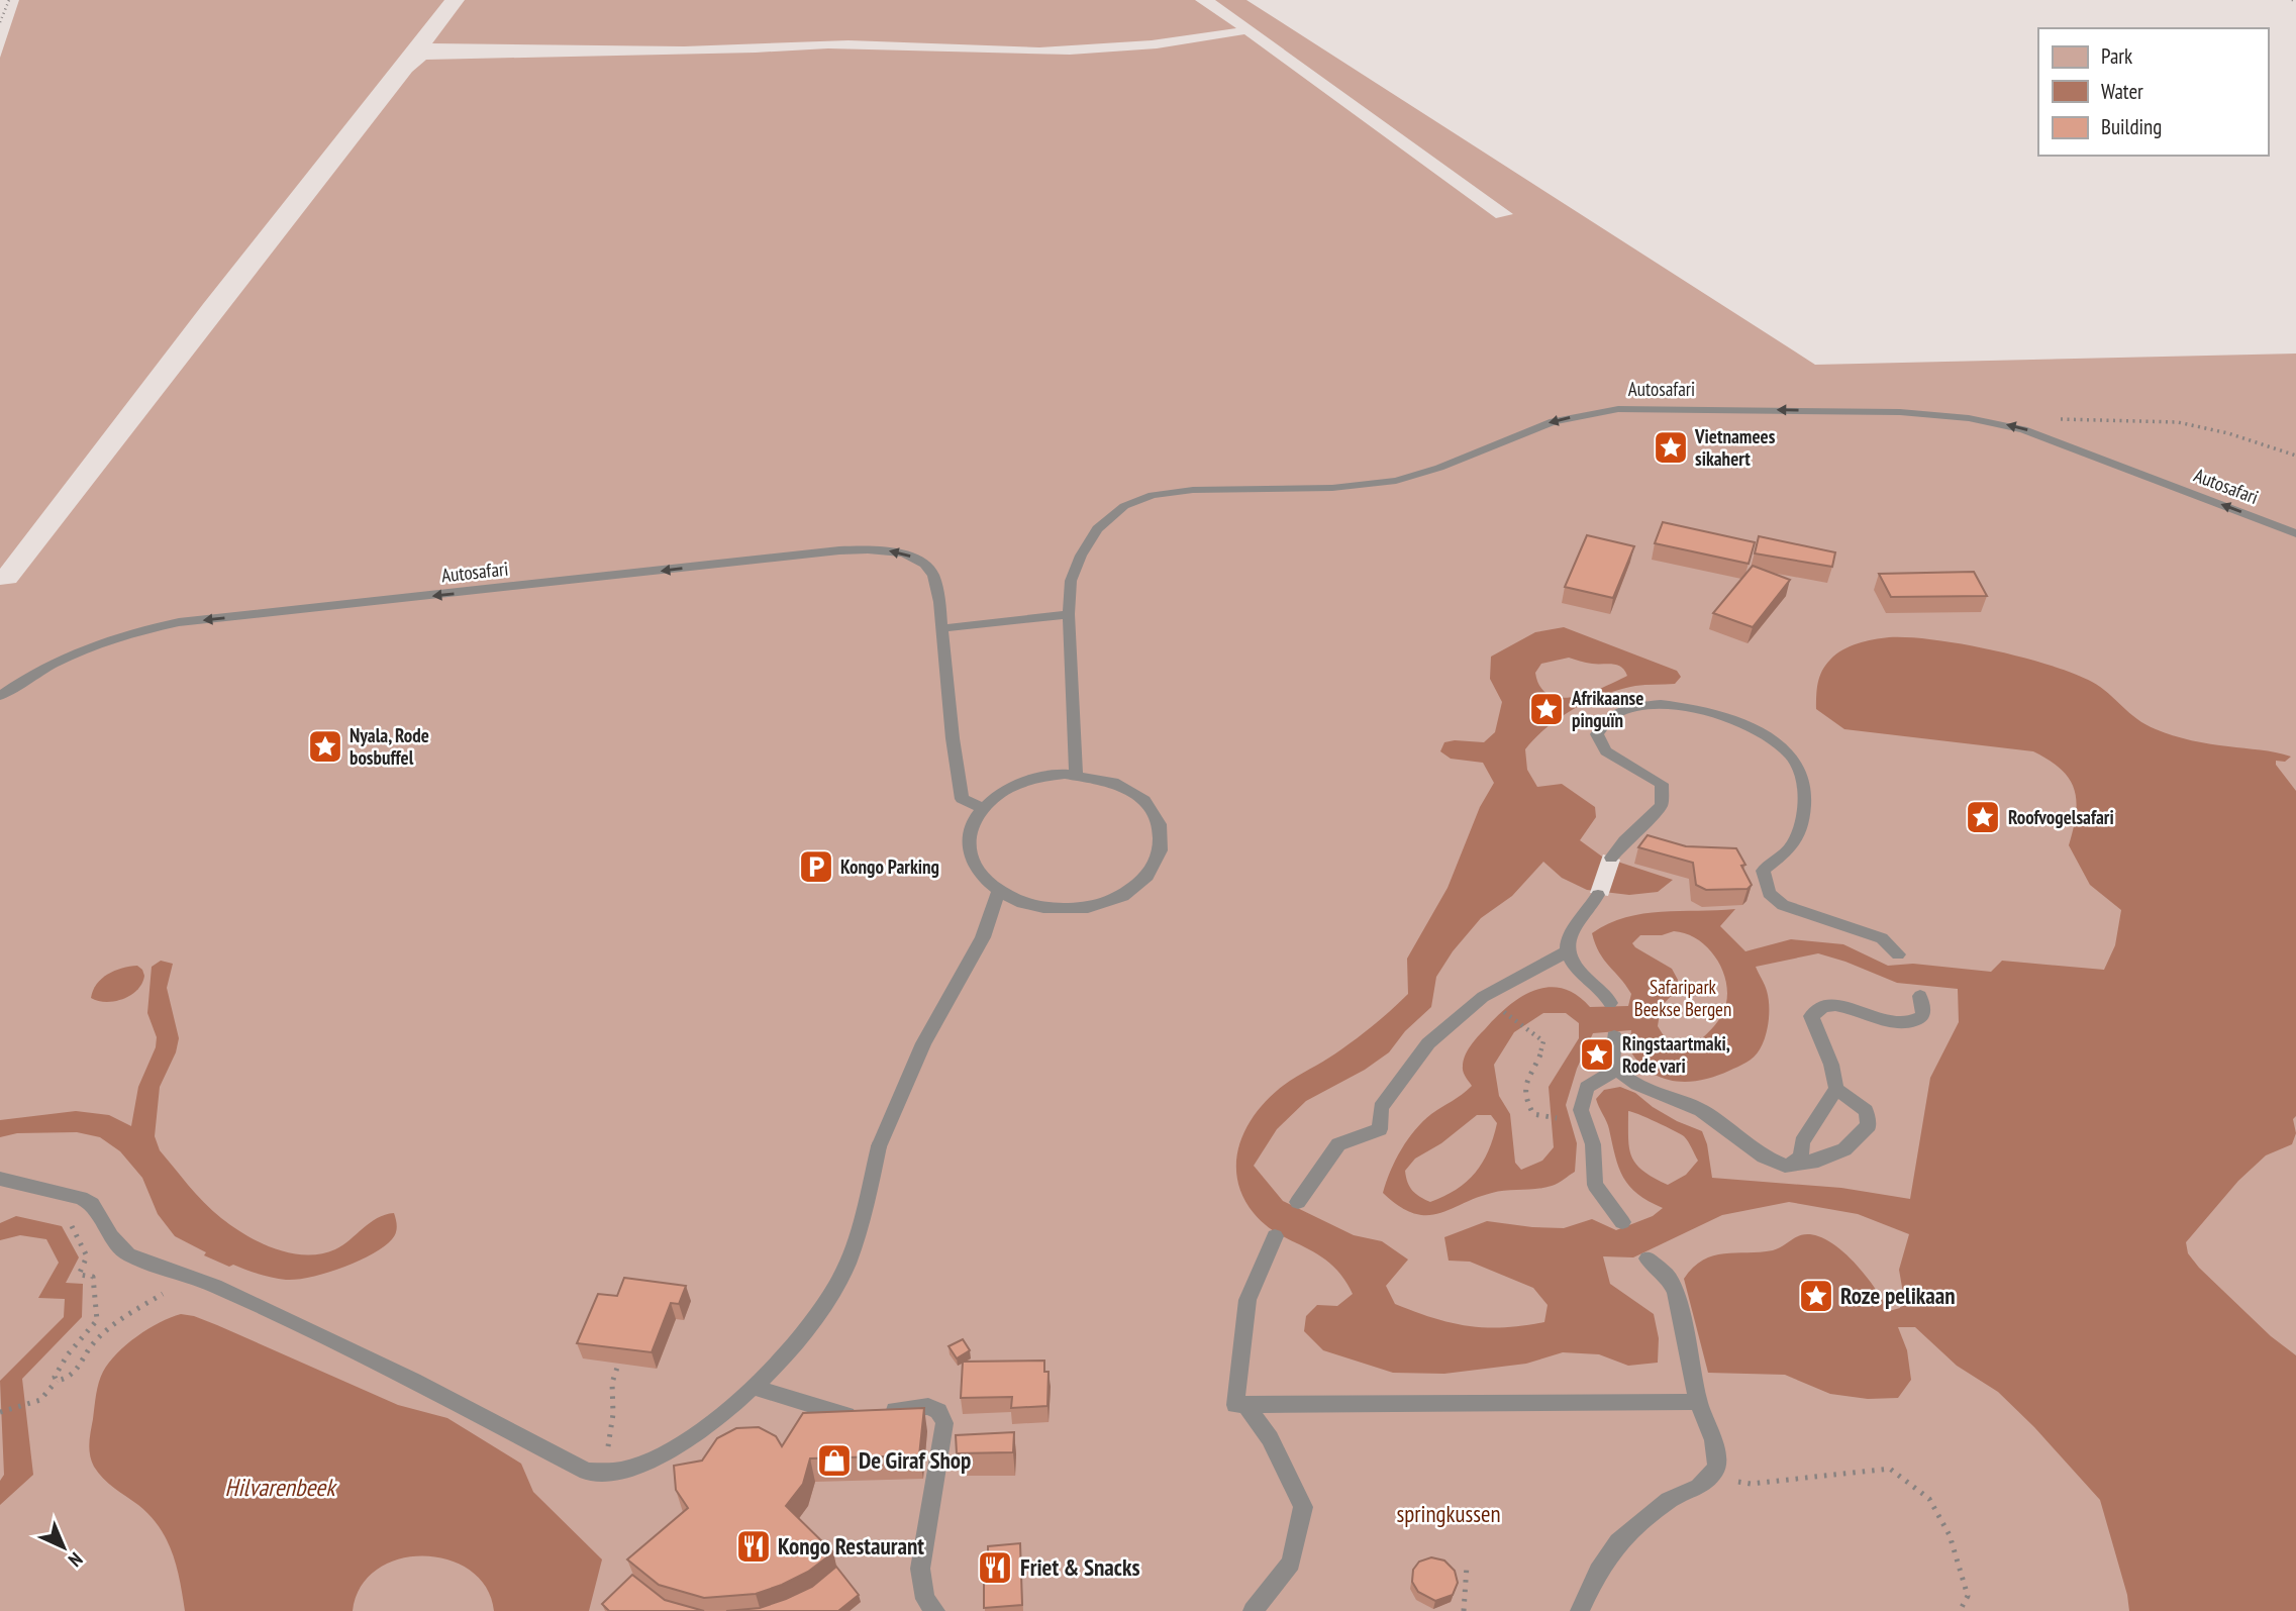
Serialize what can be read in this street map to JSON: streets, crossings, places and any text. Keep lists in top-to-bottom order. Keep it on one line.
{"streets":{"street":["Autosafari"]},"one_way":["Autosafari"],"water":["Hilvarenbeek"],"parks":["Safaripark Beekse Bergen","springkussen"],"places":{"place":["Vietnamees sikahert","Afrikaanse pinguïn","Nyala, Rode bosbuffel","Roofvogelsafari","Ringstaartmaki, Rode vari","Roze pelikaan"],"parking":["Kongo Parking"],"shop":["De Giraf Shop"],"restaurant":["Kongo Restaurant","Friet & Snacks"]},"legend":["Park","Water","Building"],"north":"bottom right"}
